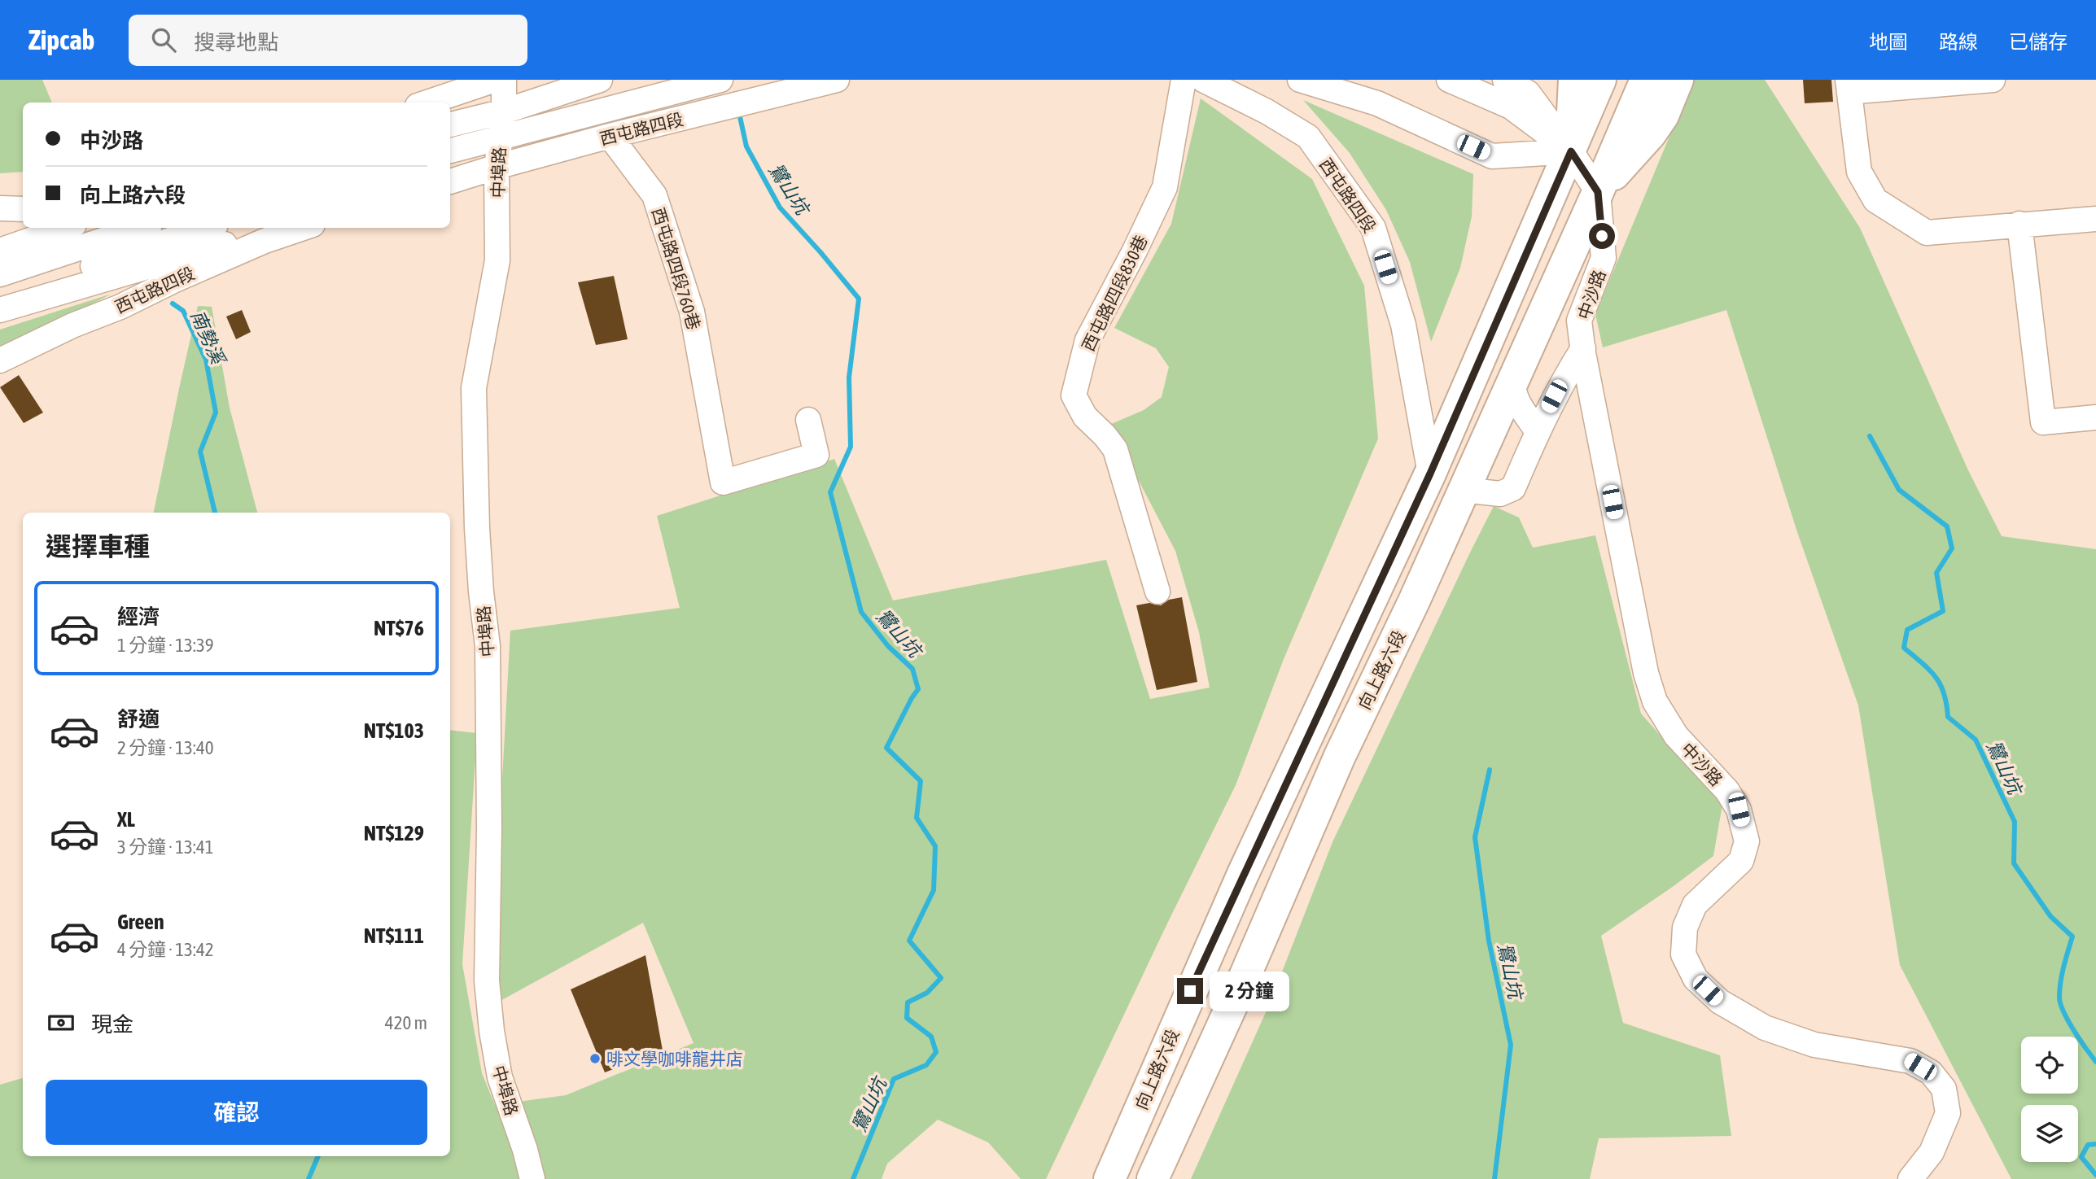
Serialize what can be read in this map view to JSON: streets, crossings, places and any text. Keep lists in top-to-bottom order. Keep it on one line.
{"streets":{"main road":["向上路六段"],"street":["西屯路四段","中埠路","西屯路四段760巷","西屯路四段830巷","中沙路"]},"crossings":[["西屯路四段","中埠路"],["西屯路四段","西屯路四段760巷"],["西屯路四段","向上路六段"],["中沙路","向上路六段"]],"water":["鷺山坑","南勢溪"],"places":["啡文學咖啡龍井店"],"page":{"header":"Zipcab","search":"搜尋地點","nav":["地圖","路線","已儲存"],"banner":["中沙路","向上路六段"],"heading":"選擇車種","list":[{"name":"經濟","note":"1 分鐘 · 13:39","value":"NT$76"},{"name":"舒適","note":"2 分鐘 · 13:40","value":"NT$103"},{"name":"XL","note":"3 分鐘 · 13:41","value":"NT$129"},{"name":"Green","note":"4 分鐘 · 13:42","value":"NT$111"}],"bubble":"2 分鐘","pay":["現金","420 m"],"buttons":"確認"}}
